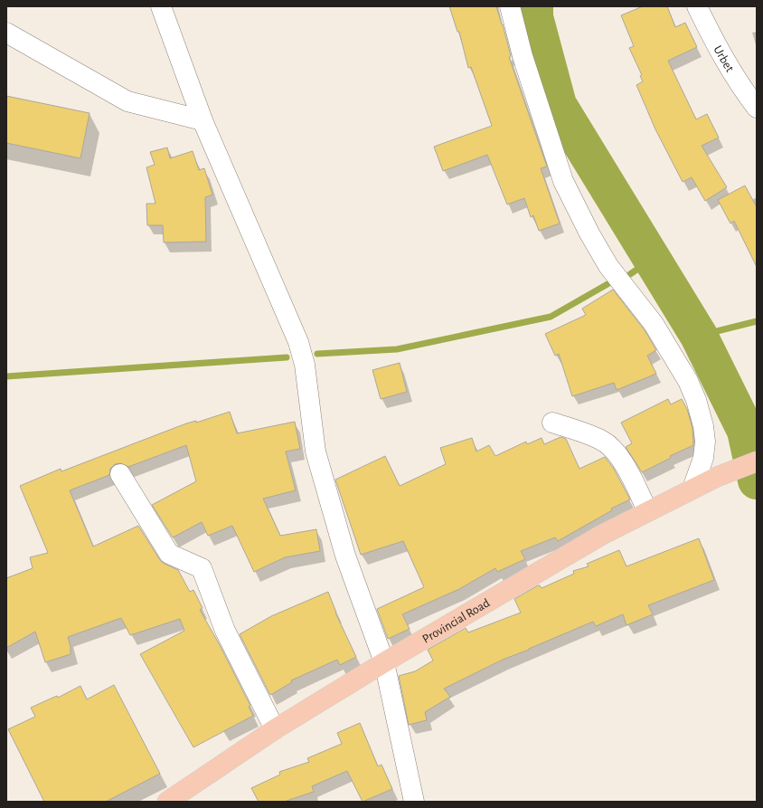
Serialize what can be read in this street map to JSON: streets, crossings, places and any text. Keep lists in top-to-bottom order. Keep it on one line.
{"streets":{"main road":["Provincial Road"],"street":["Urbet"]}}
